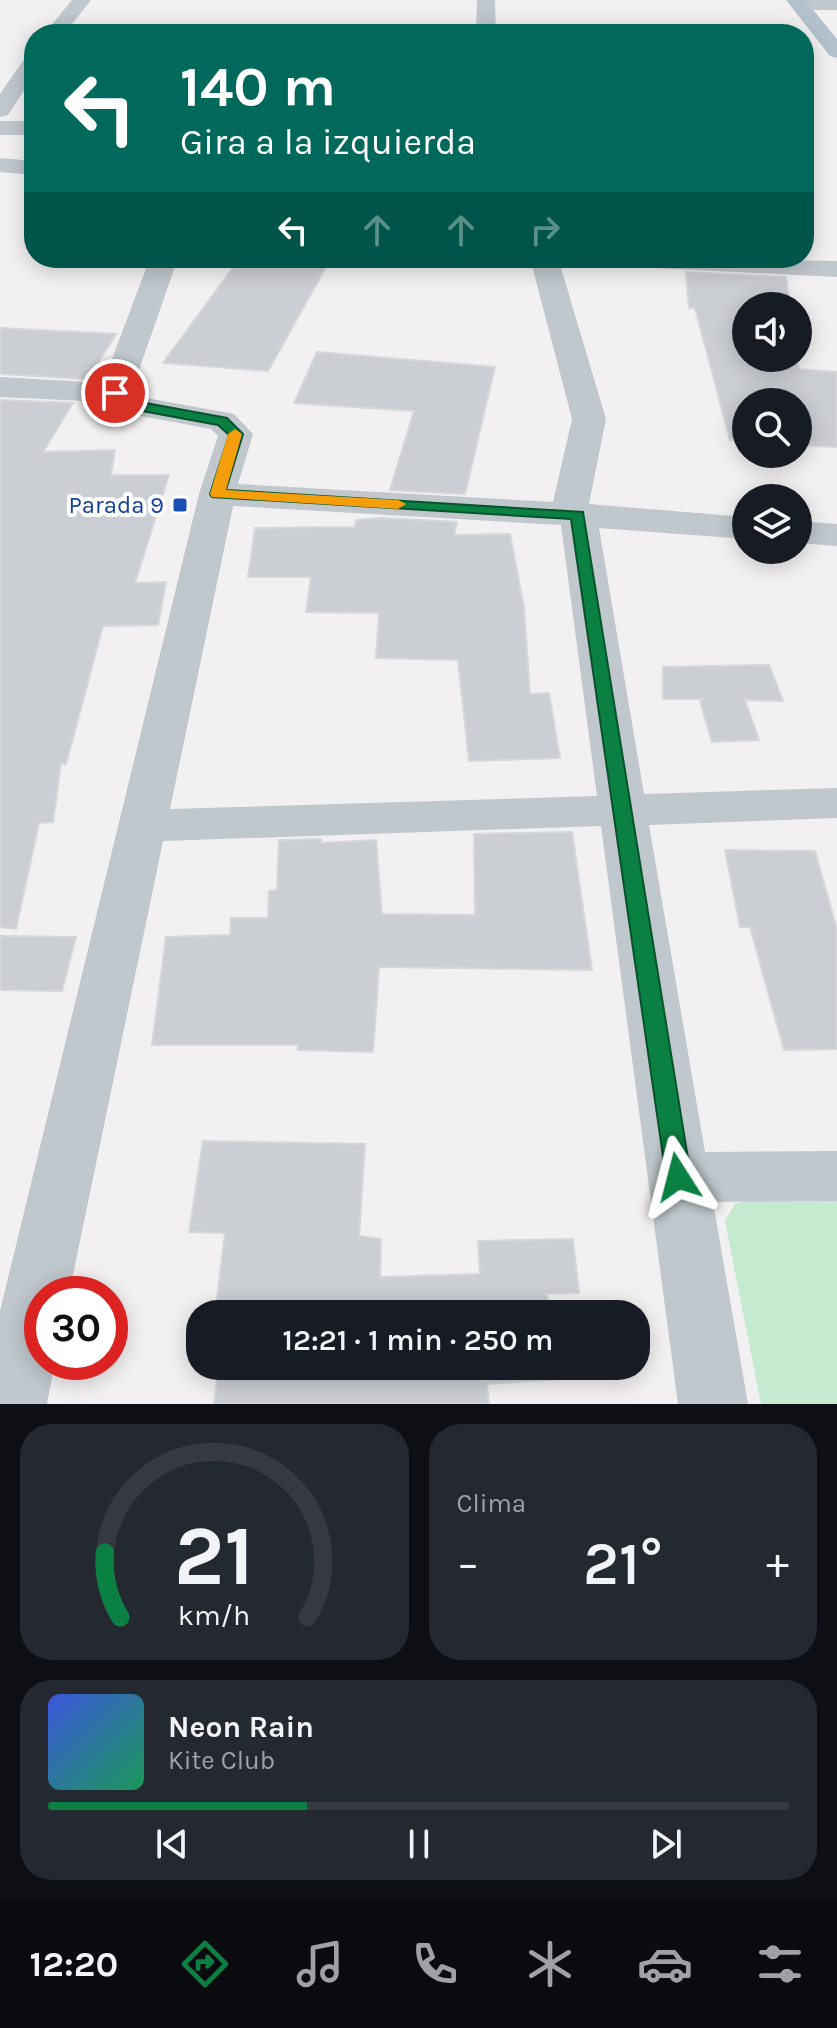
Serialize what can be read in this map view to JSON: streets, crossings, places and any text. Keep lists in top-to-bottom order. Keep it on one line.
{"places":{"transit":["Parada 9"]},"page":{"turn":["140 m","Gira a la izquierda"],"limit":"30","trip":"12:21 · 1 min · 250 m","tile":"Clima","heat":["−","21°","+"],"song":["Neon Rain","Kite Club"],"tabs":"12:20","gauge":["21","km/h"]}}
